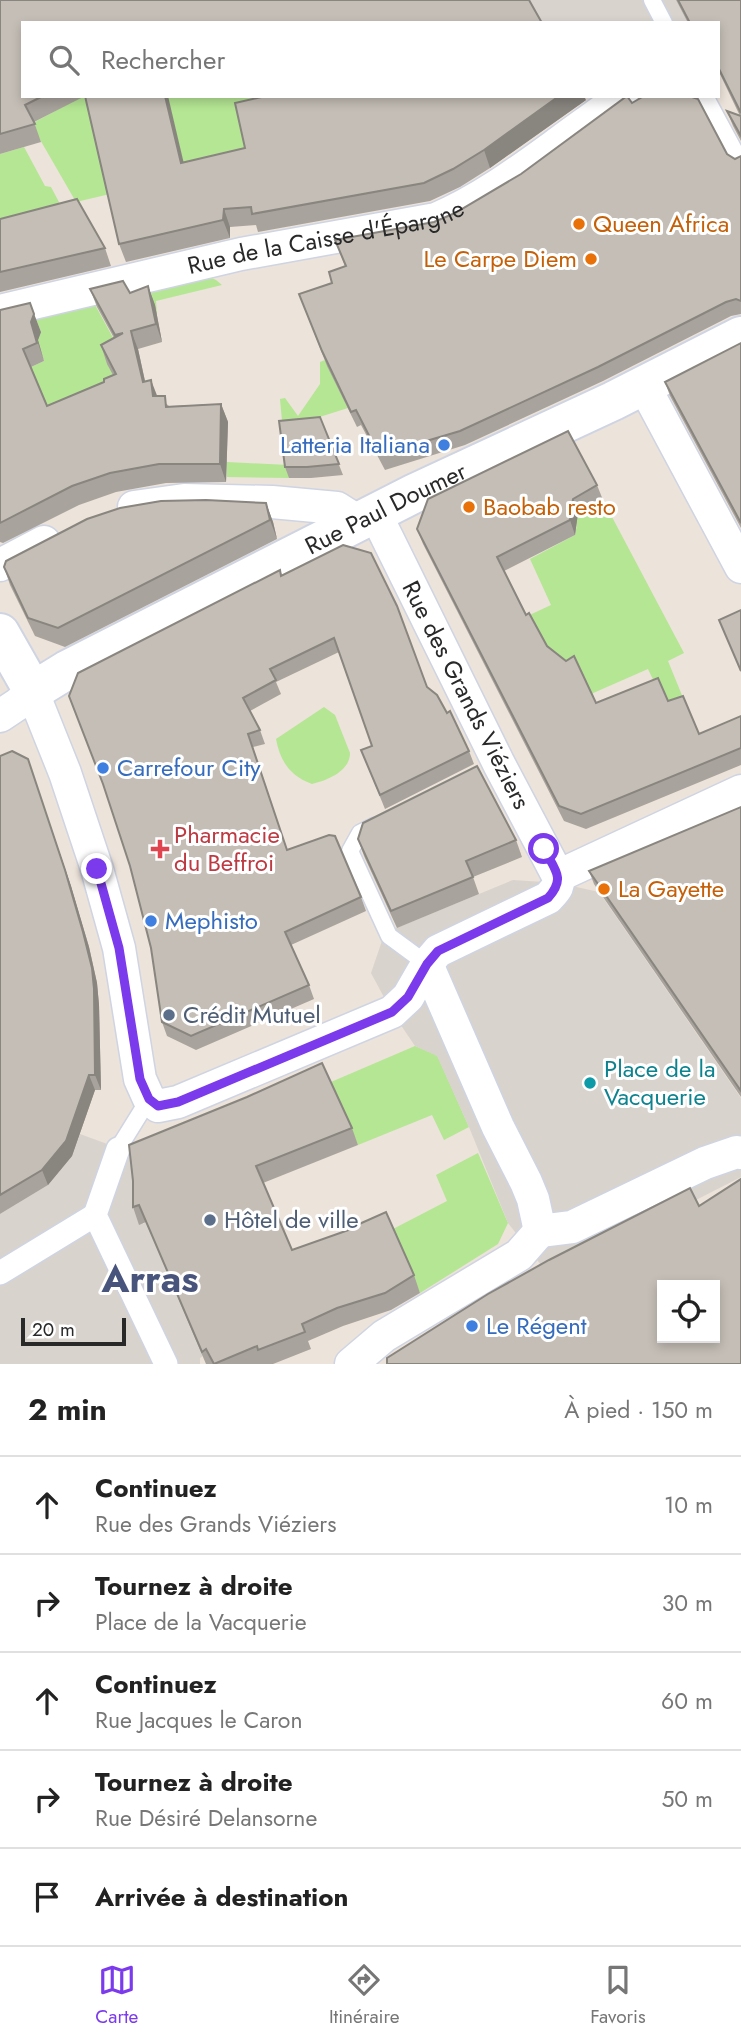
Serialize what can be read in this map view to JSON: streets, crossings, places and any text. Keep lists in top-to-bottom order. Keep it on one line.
{"streets":{"street":["Rue de la Caisse d'Épargne","Rue Paul Doumer","Rue des Grands Viéziers"]},"crossings":[["Rue Paul Doumer","Rue des Grands Viéziers"]],"districts":["Arras"],"places":{"other":["Queen Africa","Le Carpe Diem","Latteria Italiana","Baobab resto","Carrefour City","La Gayette","Mephisto","Crédit Mutuel","Place de la Vacquerie","Hôtel de ville","Le Régent"],"health":["Pharmacie du Beffroi"]},"scale_bar":"20 m","page":{"search":"Rechercher","scale":"20 m","heading":["2 min","À pied · 150 m"],"list":[["Continuez","Rue des Grands Viéziers","10 m"],["Tournez à droite","Place de la Vacquerie","30 m"],["Continuez","Rue Jacques le Caron","60 m"],["Tournez à droite","Rue Désiré Delansorne","50 m"],"Arrivée à destination"],"nav":["Carte","Itinéraire","Favoris"]}}
